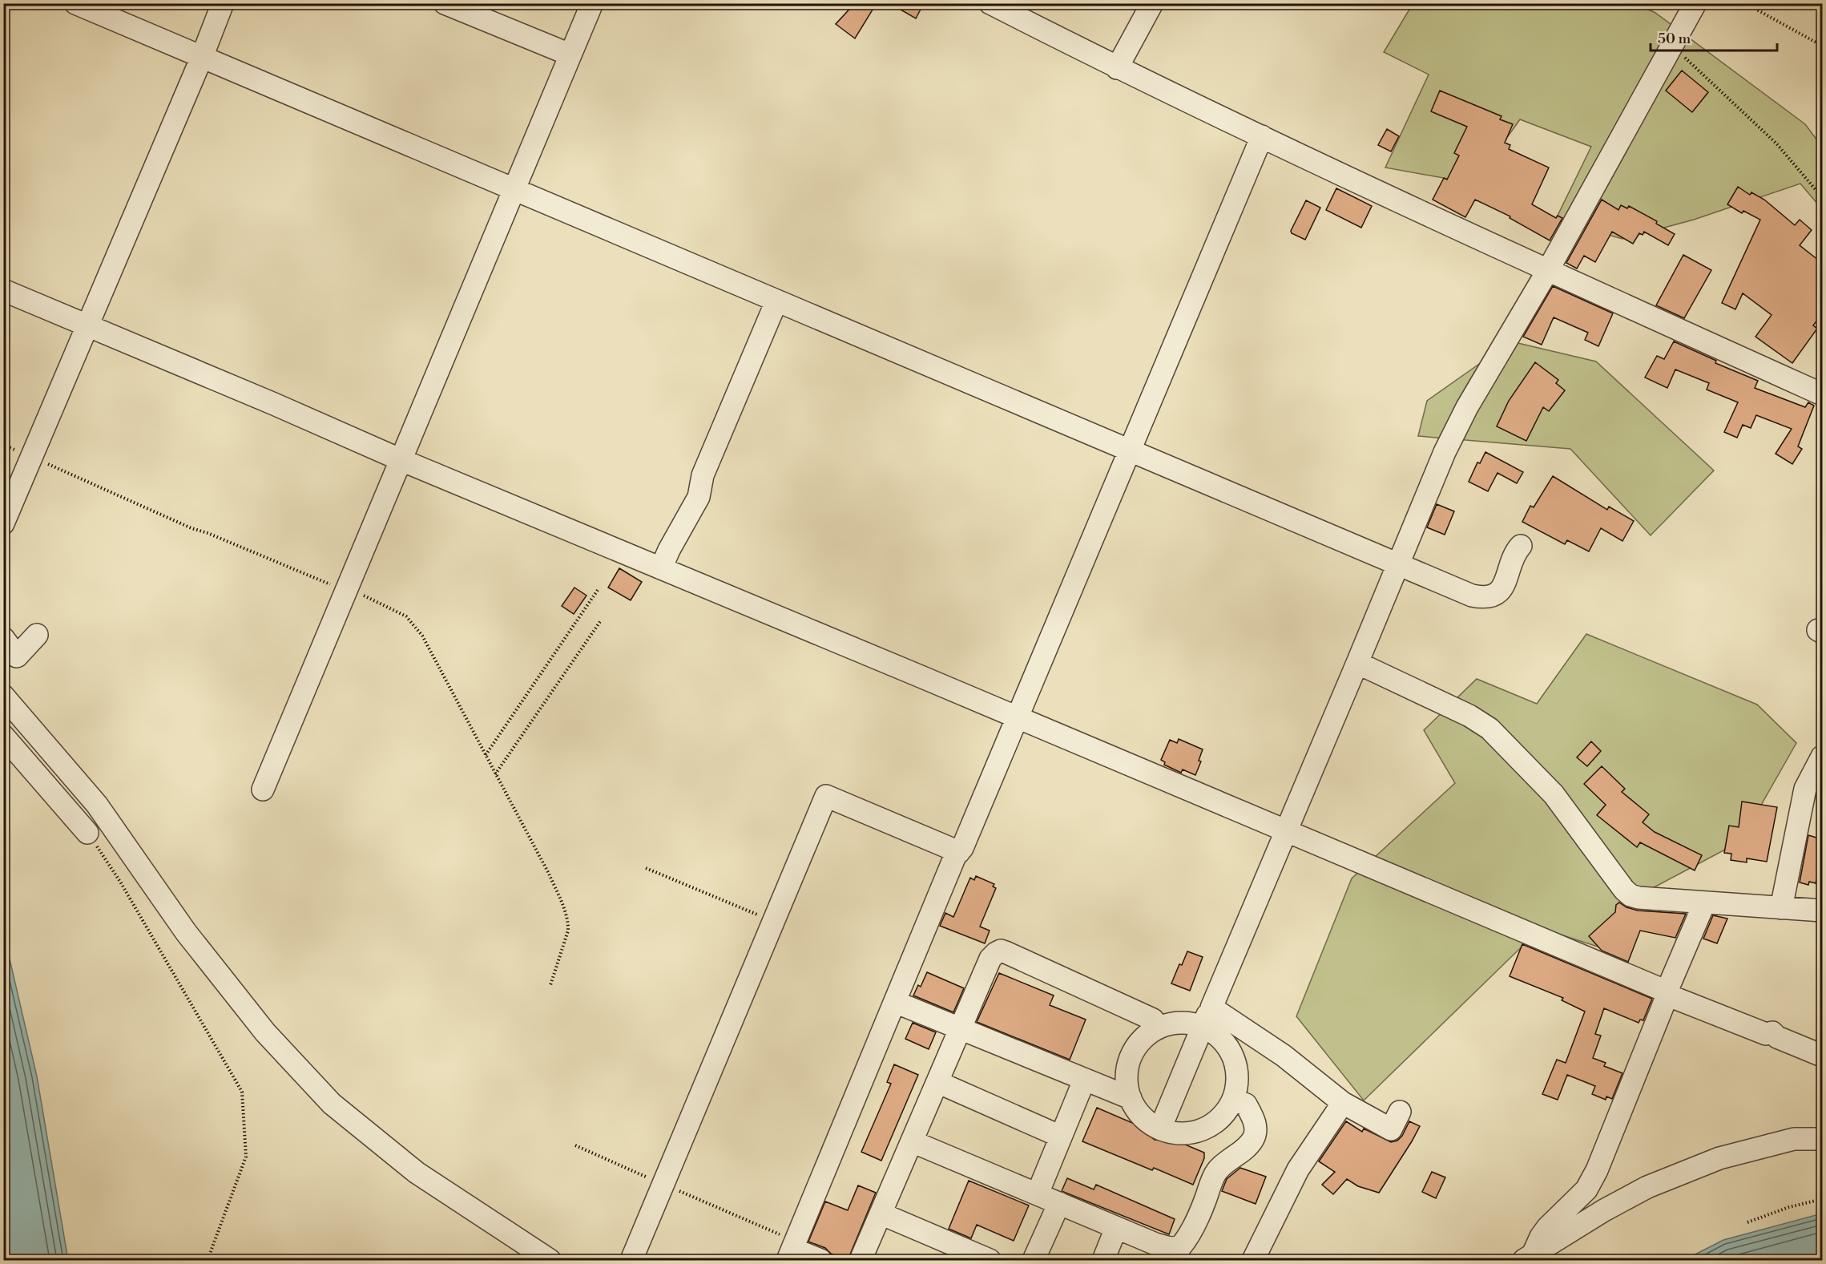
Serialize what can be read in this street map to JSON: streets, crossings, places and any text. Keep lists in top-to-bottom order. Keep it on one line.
{"scale_bar":"50 m"}
